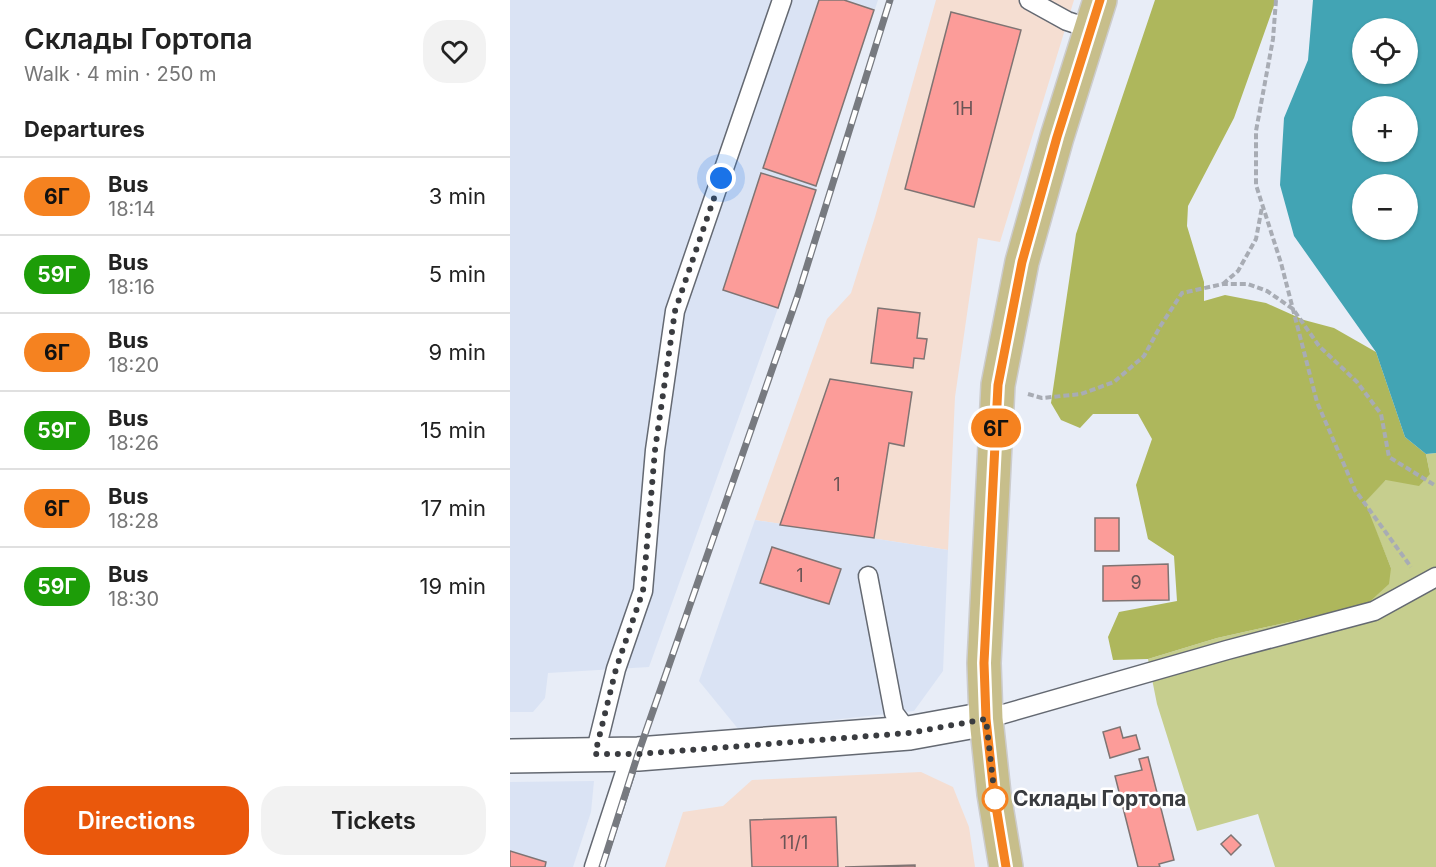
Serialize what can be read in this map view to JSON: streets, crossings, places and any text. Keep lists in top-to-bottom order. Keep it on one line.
{"places":["Склады Гортопа"],"lines":["bus line 6Г"],"house_numbers":["1Н","1","1","9","11/1"],"page":{"heading":[["Склады Гортопа","Walk · 4 min · 250 m"],"Departures"],"on_map":"6Г","map_buttons":["+","−"],"list":[{"mark":"6Г","name":"Bus","note":"18:14","value":"3 min"},{"mark":"59Г","name":"Bus","note":"18:16","value":"5 min"},{"mark":"6Г","name":"Bus","note":"18:20","value":"9 min"},{"mark":"59Г","name":"Bus","note":"18:26","value":"15 min"},{"mark":"6Г","name":"Bus","note":"18:28","value":"17 min"},{"mark":"59Г","name":"Bus","note":"18:30","value":"19 min"}],"buttons":["Directions","Tickets"]}}
